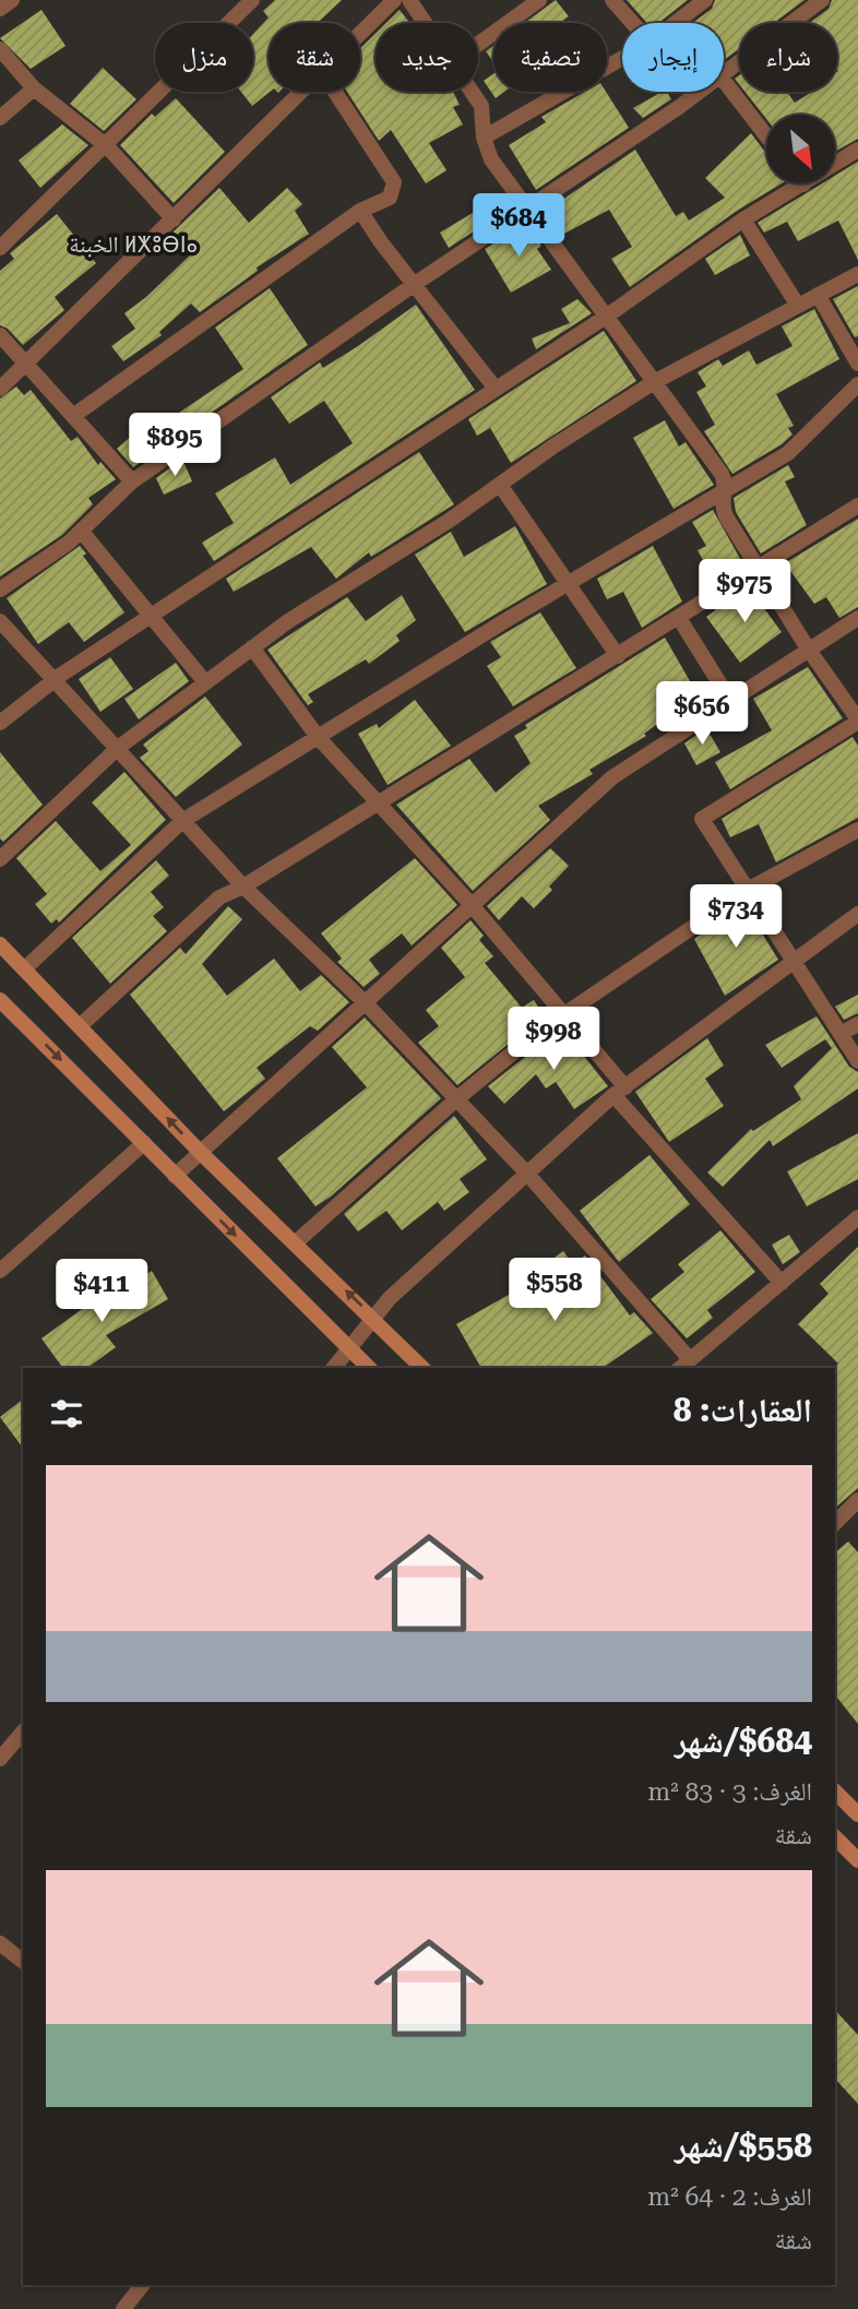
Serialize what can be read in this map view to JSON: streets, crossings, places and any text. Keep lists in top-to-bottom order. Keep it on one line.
{"districts":["الخبنة ⵍⵅⵓⴱⵏⴰ"],"north":"bottom right","page":{"chip":["شراء","إيجار","تصفية","جديد","شقة","منزل"],"price":["$684","$895","$975","$656","$734","$998","$558","$411"],"heading":"العقارات: 8","list":[{"name":"$684/شهر","note":"الغرف: 3 · 83 m² · شقة"},{"name":"$558/شهر","note":"الغرف: 2 · 64 m² · شقة"}]}}
